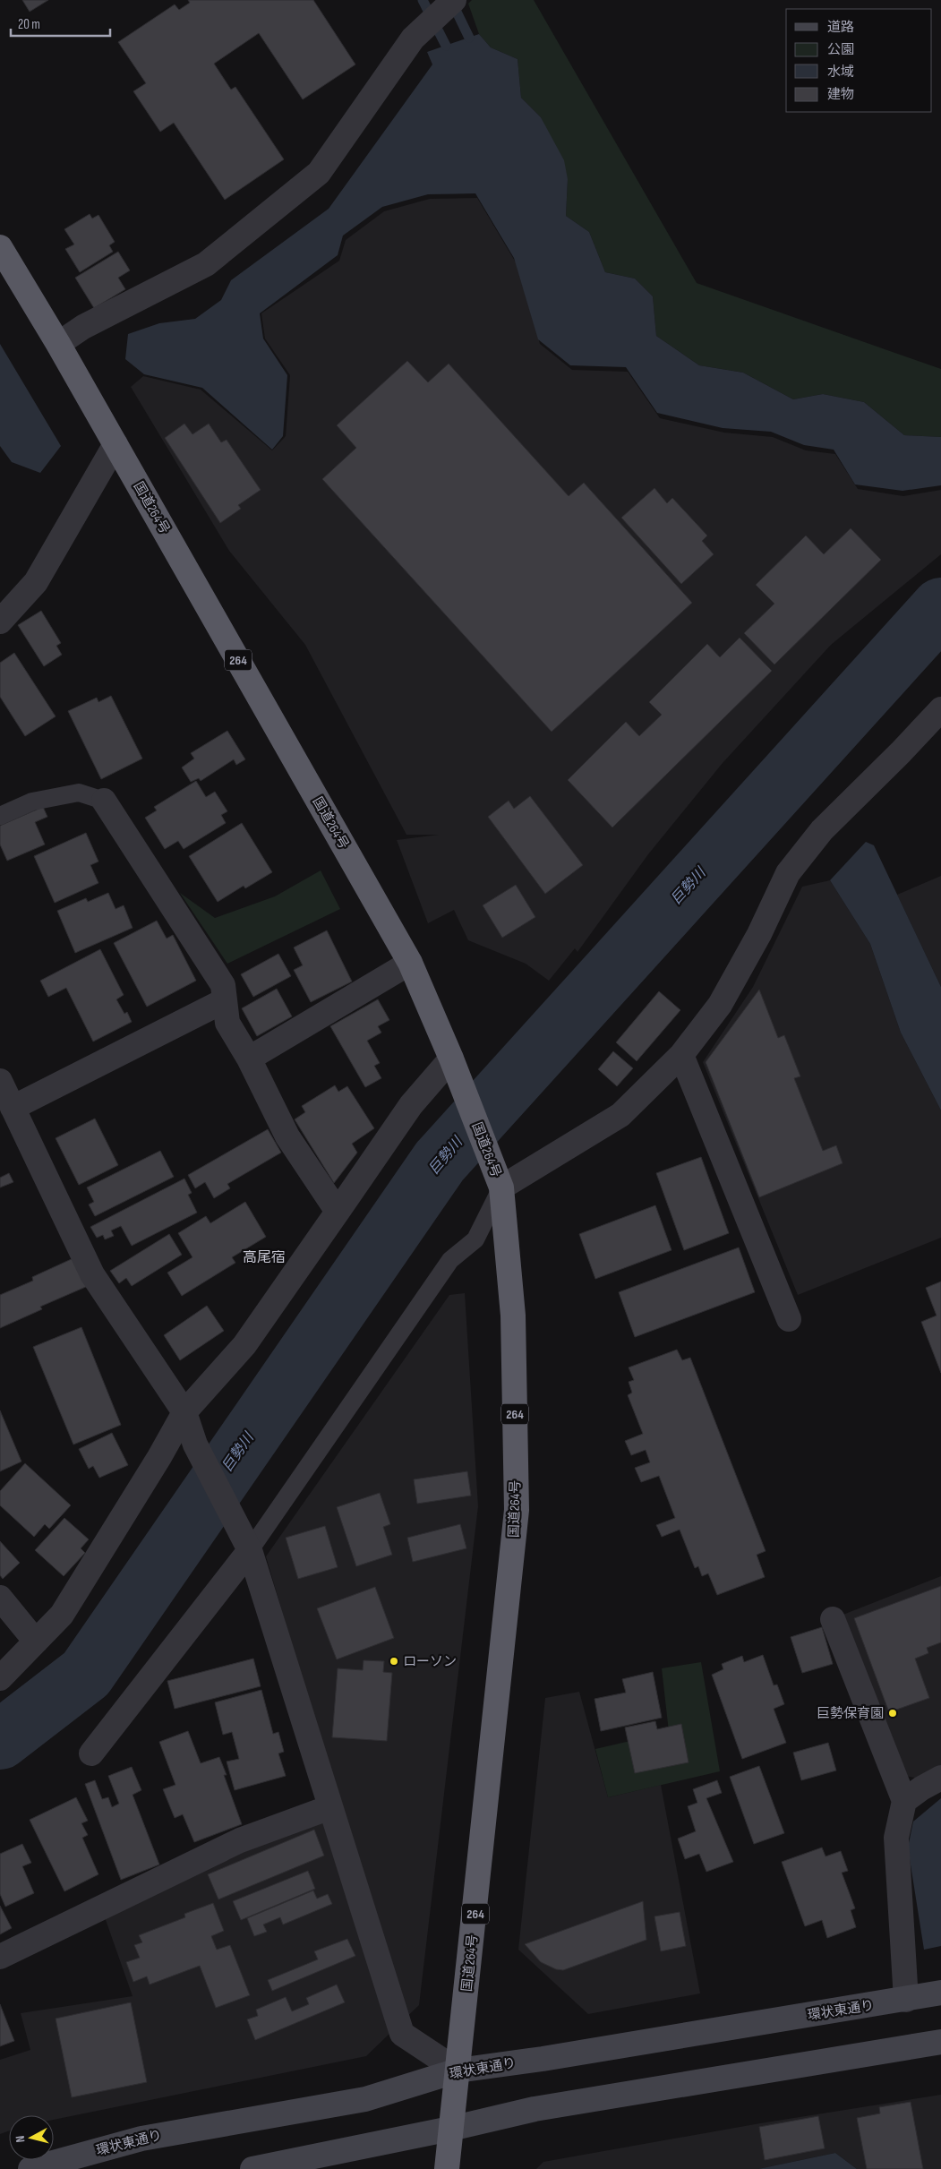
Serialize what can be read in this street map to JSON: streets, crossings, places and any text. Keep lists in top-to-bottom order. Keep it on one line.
{"streets":{"highway":["国道264号","264"],"main road":["環状東通り"]},"crossings":[["国道264号","環状東通り"]],"districts":["高尾宿"],"water":["巨勢川"],"places":["ローソン","巨勢保育園"],"legend":["道路","公園","水域","建物"],"scale_bar":"20 m","north":"left"}
